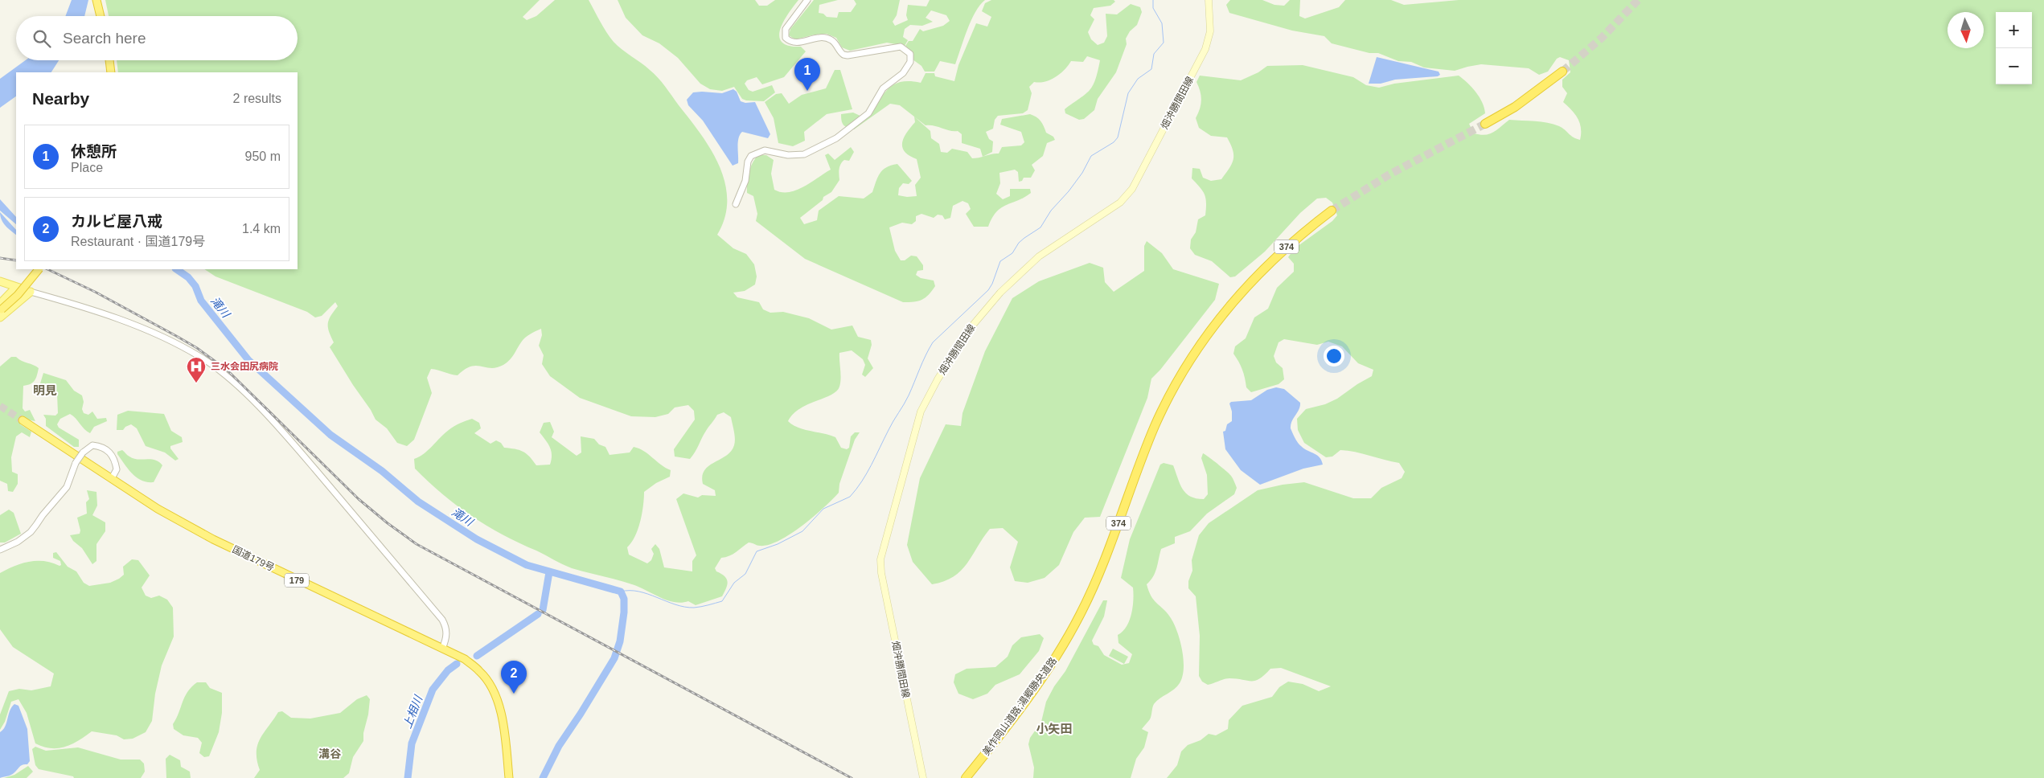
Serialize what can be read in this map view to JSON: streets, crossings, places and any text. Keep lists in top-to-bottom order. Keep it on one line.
{"streets":{"highway":["374","国道179号","179","美作岡山道路;湯郷勝央道路"],"main road":["畑沖勝間田線"]},"districts":["明見","小矢田","溝谷"],"water":["滝川","上相川"],"places":{"hospital":["三水会田尻病院"]},"north":"bottom","page":{"map_buttons":["+","−"],"search":"Search here","pins":["1","2"],"heading":["Nearby","2 results"],"list":[{"mark":"1","name":"休憩所","note":"Place","value":"950 m"},{"mark":"2","name":"カルビ屋八戒","note":"Restaurant · 国道179号","value":"1.4 km"}]}}
